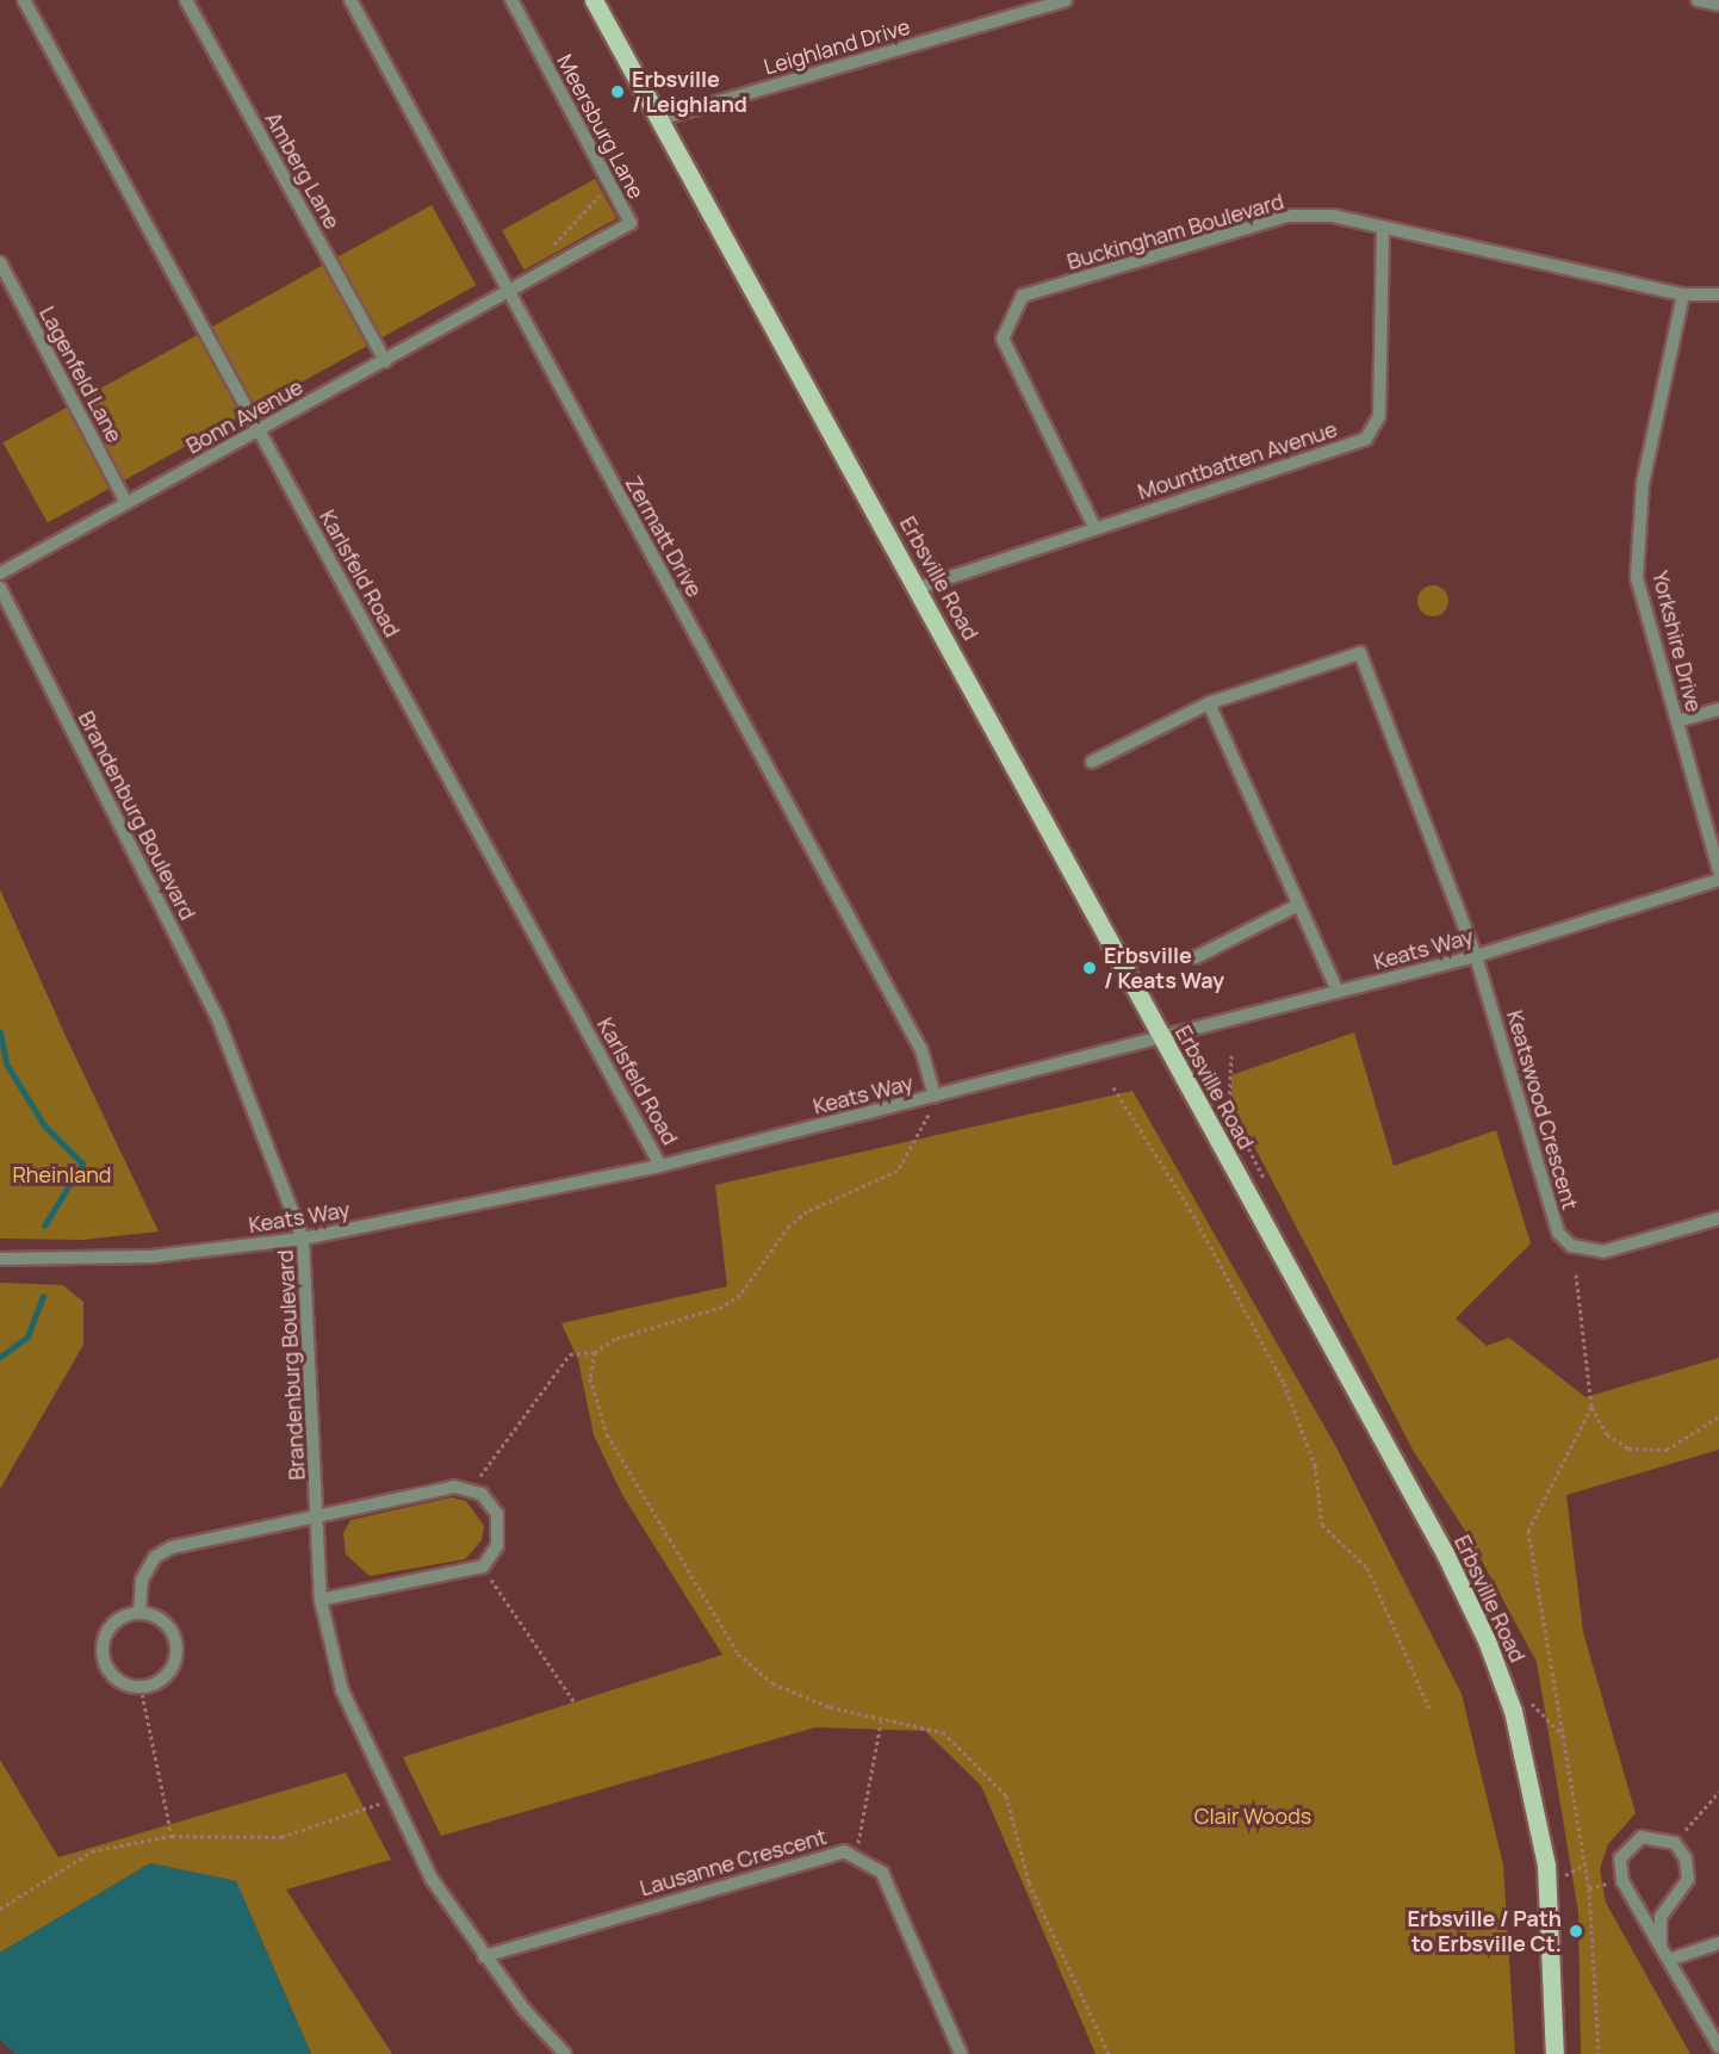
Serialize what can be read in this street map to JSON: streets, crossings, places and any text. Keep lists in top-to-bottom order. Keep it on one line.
{"streets":{"main road":["Erbsville Road"],"street":["Leighland Drive","Meersburg Lane","Amberg Lane","Buckingham Boulevard","Lagenfeld Lane","Bonn Avenue","Mountbatten Avenue","Zermatt Drive","Karlsfeld Road","Yorkshire Drive","Brandenburg Boulevard","Keats Way","Keatswood Crescent","Lausanne Crescent"]},"crossings":[["Leighland Drive","Erbsville Road"],["Meersburg Lane","Bonn Avenue"],["Meersburg Lane","Zermatt Drive"],["Amberg Lane","Bonn Avenue"],["Buckingham Boulevard","Mountbatten Avenue"],["Buckingham Boulevard","Yorkshire Drive"],["Lagenfeld Lane","Bonn Avenue"],["Bonn Avenue","Zermatt Drive"],["Bonn Avenue","Karlsfeld Road"],["Mountbatten Avenue","Erbsville Road"],["Zermatt Drive","Keats Way"],["Karlsfeld Road","Keats Way"],["Erbsville Road","Keats Way"],["Brandenburg Boulevard","Keats Way"],["Brandenburg Boulevard","Lausanne Crescent"],["Keats Way","Keatswood Crescent"]],"parks":["Rheinland","Clair Woods"],"places":["Erbsville / Leighland","Erbsville / Keats Way","Erbsville / Path to Erbsville Ct."]}
